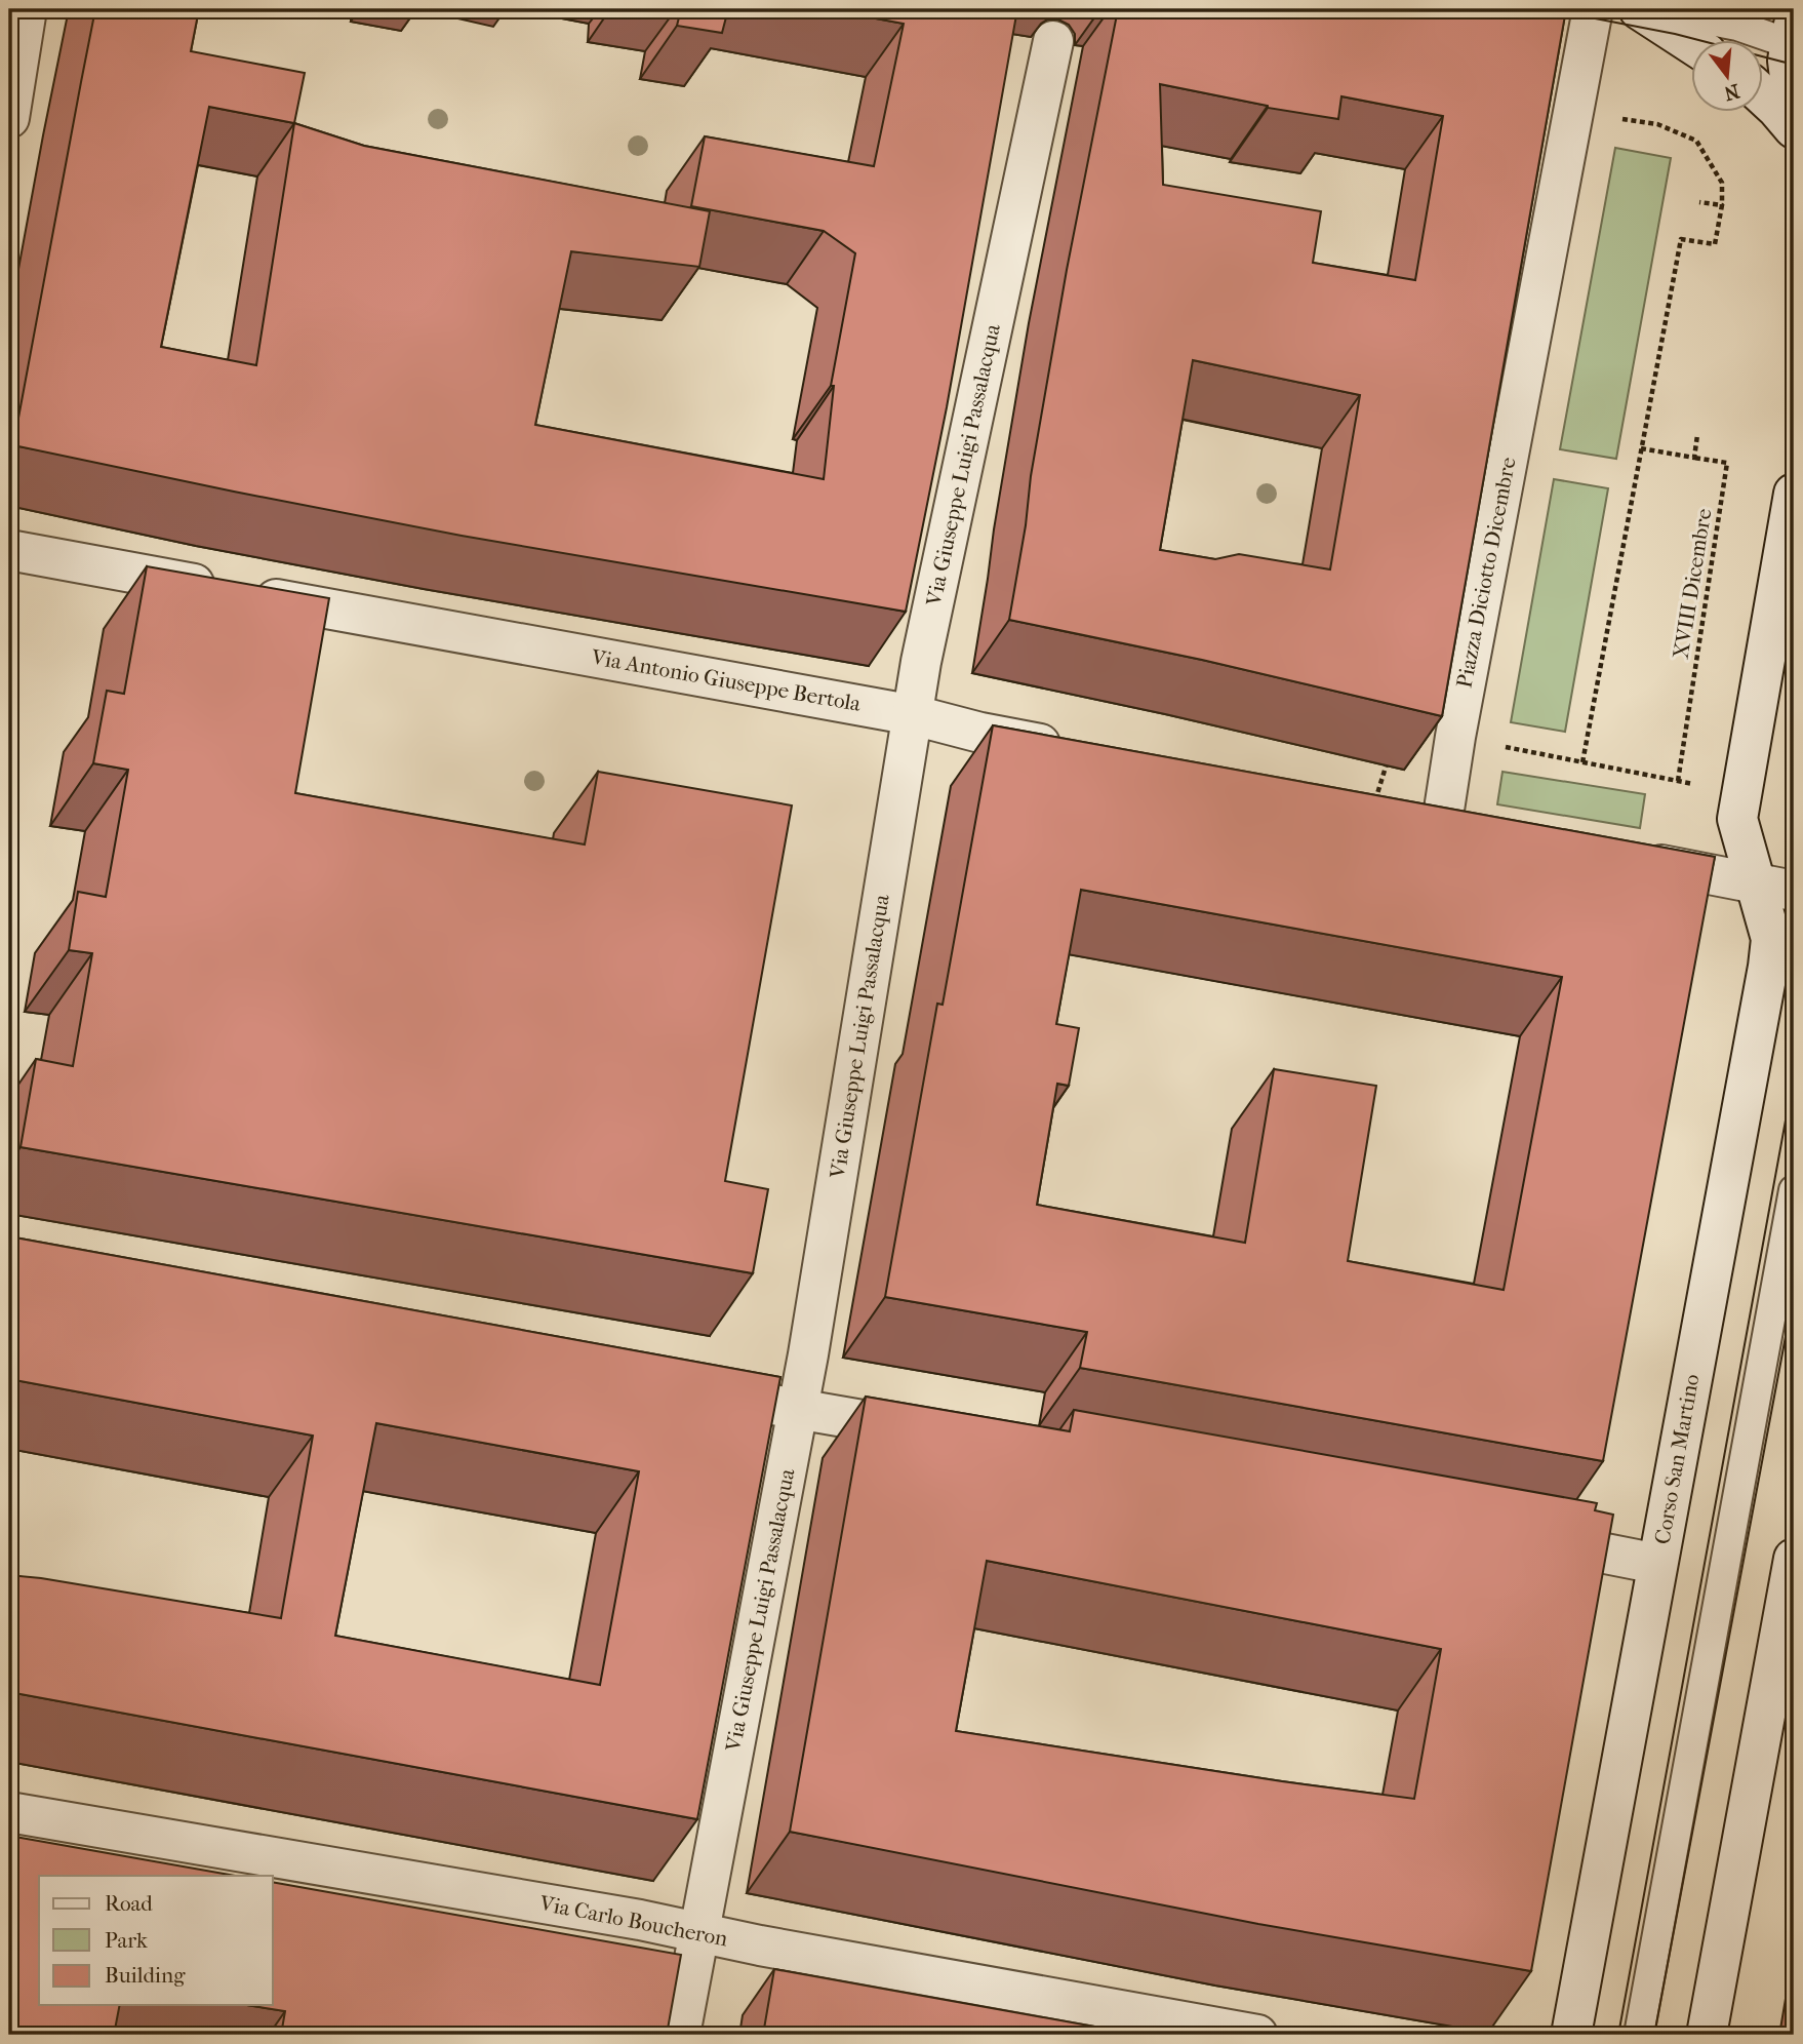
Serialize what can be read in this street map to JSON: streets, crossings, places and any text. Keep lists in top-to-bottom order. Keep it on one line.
{"streets":{"street":["Via Giuseppe Luigi Passalacqua","Piazza Diciotto Dicembre","Via Antonio Giuseppe Bertola","Corso San Martino","Via Carlo Boucheron"],"path":["XVIII Dicembre"]},"crossings":[["Via Giuseppe Luigi Passalacqua","Via Antonio Giuseppe Bertola"],["Via Giuseppe Luigi Passalacqua","Via Carlo Boucheron"]],"legend":["Road","Park","Building"],"north":"bottom"}
